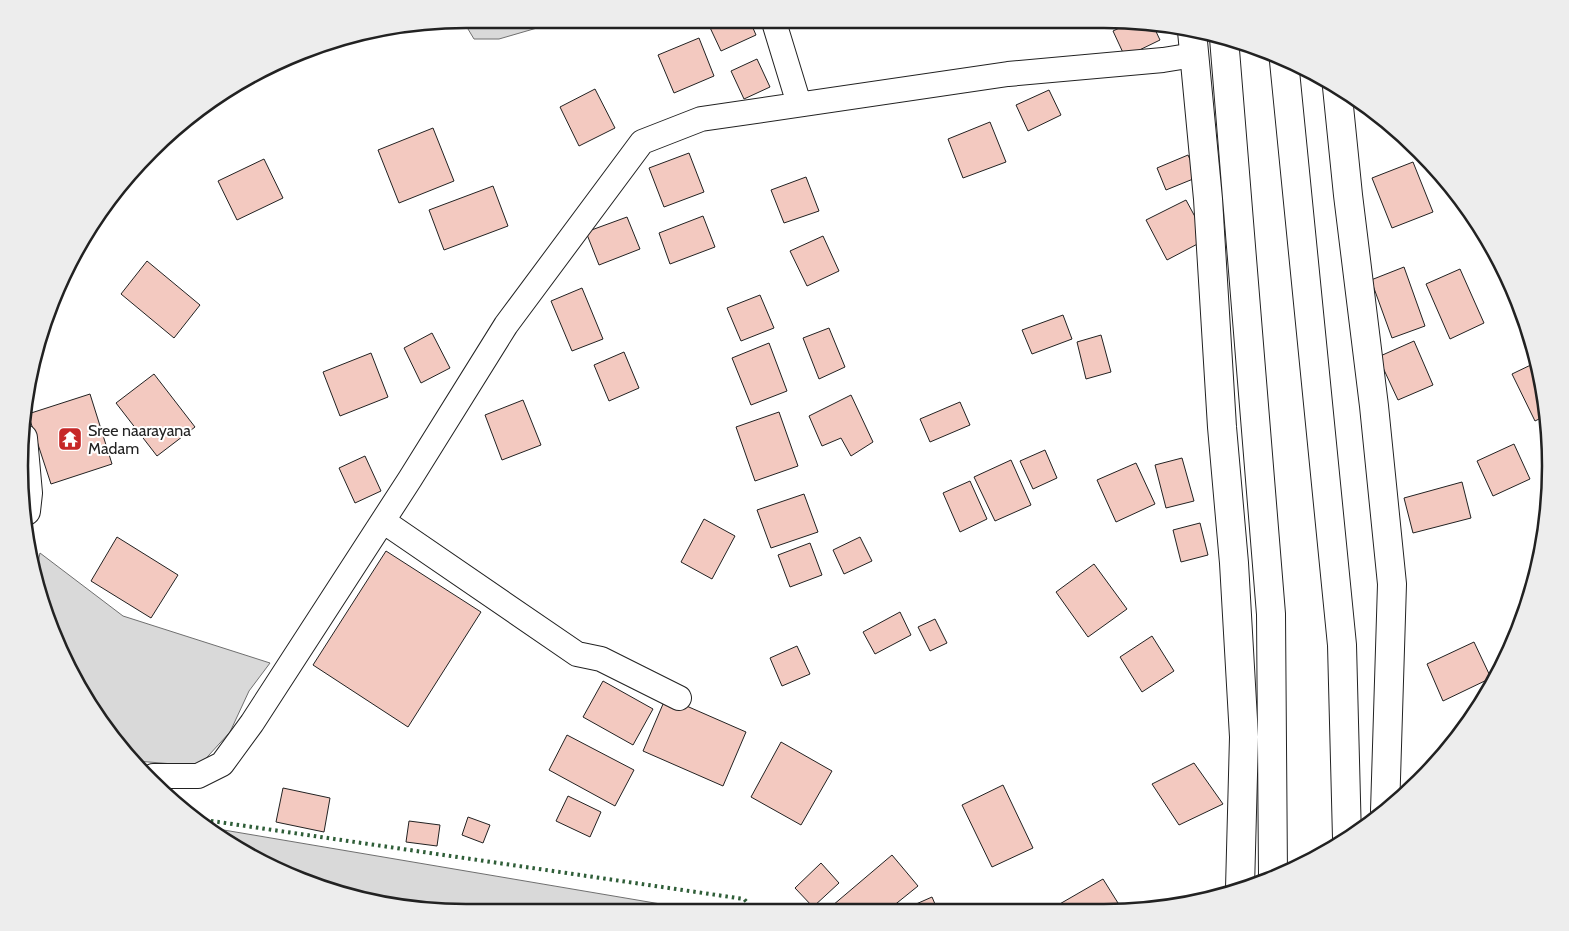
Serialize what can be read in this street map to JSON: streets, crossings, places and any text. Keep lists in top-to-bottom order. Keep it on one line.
{"places":{"temple":["Sree naarayana Madam"]}}
